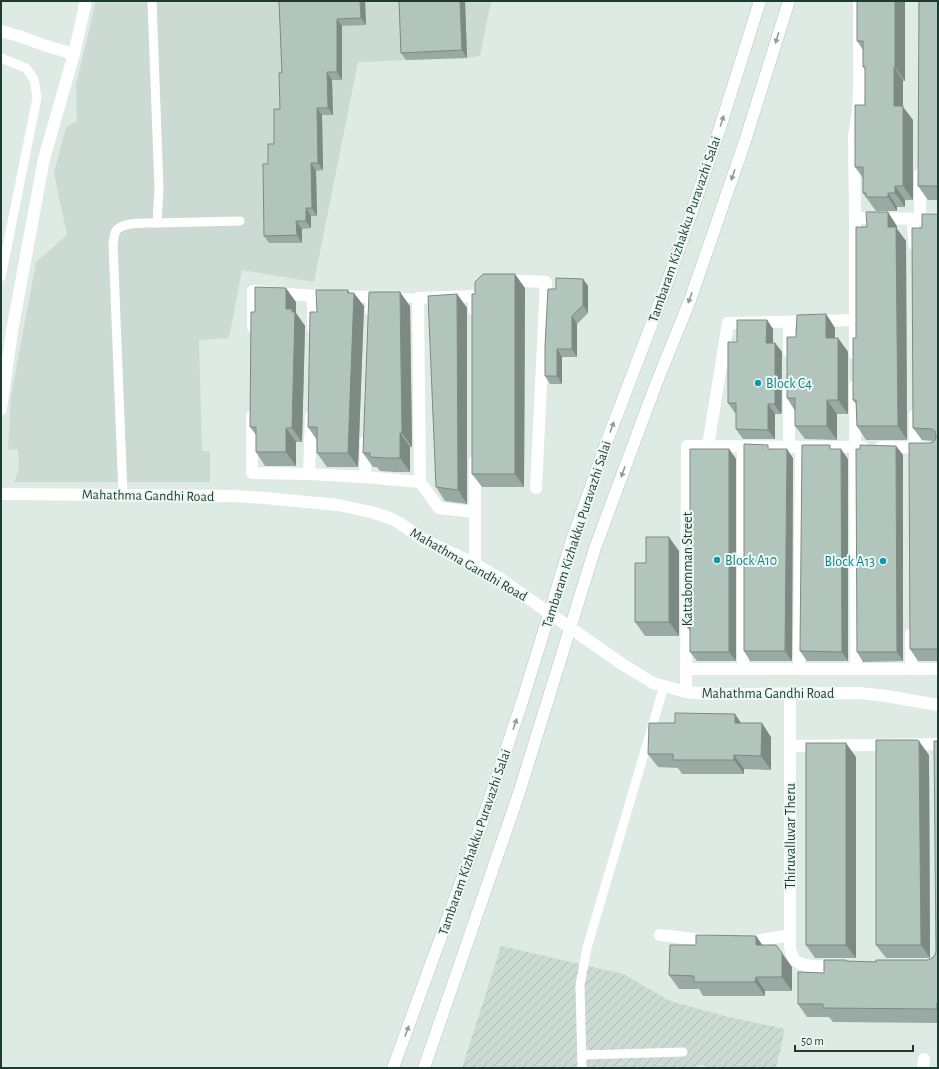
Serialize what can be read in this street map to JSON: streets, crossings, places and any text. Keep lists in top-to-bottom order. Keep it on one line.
{"streets":{"street":["Tambaram Kizhakku Puravazhi Salai","Mahathma Gandhi Road","Kattabomman Street","Thiruvalluvar Theru"]},"crossings":[["Tambaram Kizhakku Puravazhi Salai","Mahathma Gandhi Road"],["Mahathma Gandhi Road","Kattabomman Street"],["Mahathma Gandhi Road","Thiruvalluvar Theru"]],"places":["Block C4","Block A10","Block A13"],"scale_bar":"50 m"}
